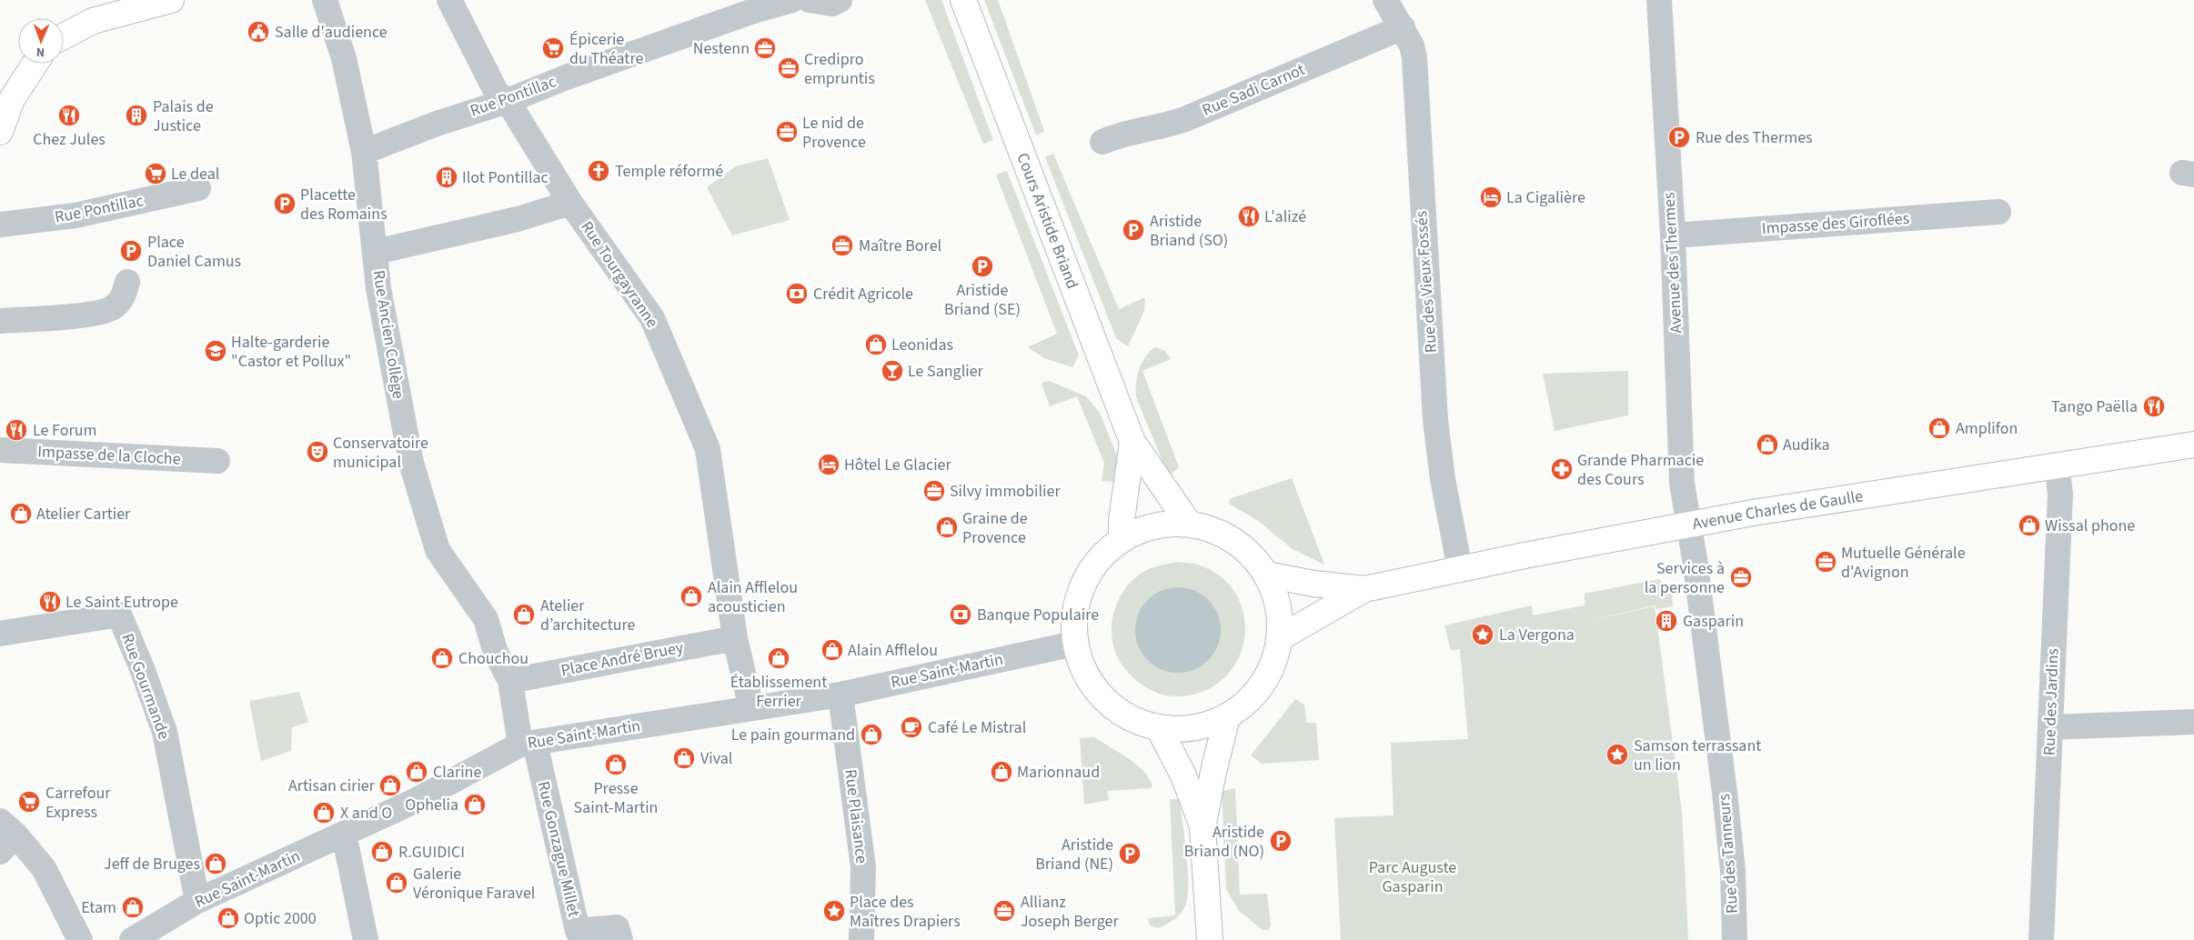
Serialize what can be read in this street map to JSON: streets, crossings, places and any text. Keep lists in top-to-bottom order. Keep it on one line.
{"streets":{"main road":["Cours Aristide Briand","Avenue Charles de Gaulle"],"street":["Rue Sadi Carnot","Rue Pontillac","Impasse des Giroflées","Avenue des Thermes","Rue Tourgayranne","Rue des Vieux Fossés","Rue Ancien Collège","Impasse de la Cloche","Place André Bruey","Rue Saint-Martin","Rue Gourmande","Rue des Jardins","Rue Plaisance","Rue Gonzague Millet","Rue des Tanneurs"]},"crossings":[["Rue Sadi Carnot","Rue des Vieux Fossés"],["Rue Pontillac","Rue Tourgayranne"],["Rue Pontillac","Rue Ancien Collège"],["Impasse des Giroflées","Avenue des Thermes"],["Avenue des Thermes","Avenue Charles de Gaulle"],["Avenue des Thermes","Rue des Tanneurs"],["Rue Tourgayranne","Place André Bruey"],["Rue des Vieux Fossés","Avenue Charles de Gaulle"],["Rue Ancien Collège","Place André Bruey"],["Avenue Charles de Gaulle","Rue des Jardins"],["Avenue Charles de Gaulle","Rue des Tanneurs"],["Rue Saint-Martin","Rue Gourmande"],["Rue Saint-Martin","Rue Plaisance"],["Rue Saint-Martin","Rue Gonzague Millet"]],"parks":["Parc Auguste Gasparin"],"places":{"public building":["Salle d'audience"],"supermarket":["Épicerie du Théatre","Le deal","Carrefour Express"],"office":["Nestenn","Credipro empruntis","Le nid de Provence","Maître Borel","Silvy immobilier","Mutuelle Générale d'Avignon","Services à la personne","Allianz Joseph Berger"],"restaurant":["Chez Jules","L'alizé","Tango Paëlla","Le Forum","Le Saint Eutrope"],"building":["Palais de Justice","Ilot Pontillac","Gasparin"],"parking":["Rue des Thermes","Placette des Romains","Aristide Briand (SO)","Place Daniel Camus","Aristide Briand (SE)","Aristide Briand (NO)","Aristide Briand (NE)"],"church":["Temple réformé"],"hotel":["La Cigalière","Hôtel Le Glacier"],"bank":["Crédit Agricole","Banque Populaire"],"shop":["Leonidas","Amplifon","Audika","Atelier Cartier","Wissal phone","Graine de Provence","Alain Afflelou acousticien","Atelier d’architecture","Alain Afflelou","Chouchou","Établissement Ferrier","Le pain gourmand","Vival","Presse Saint-Martin","Clarine","Marionnaud","Artisan cirier","Ophelia","X and O","R.GUIDICI","Jeff de Bruges","Galerie Véronique Faravel","Etam","Optic 2000"],"school or university":["Halte-garderie \"Castor et Pollux\""],"bar":["Le Sanglier"],"theatre":["Conservatoire municipal"],"pharmacy":["Grande Pharmacie des Cours"],"place":["La Vergona","Samson terrassant un lion","Place des Maîtres Drapiers"],"cafe":["Café Le Mistral"]},"north":"bottom"}
